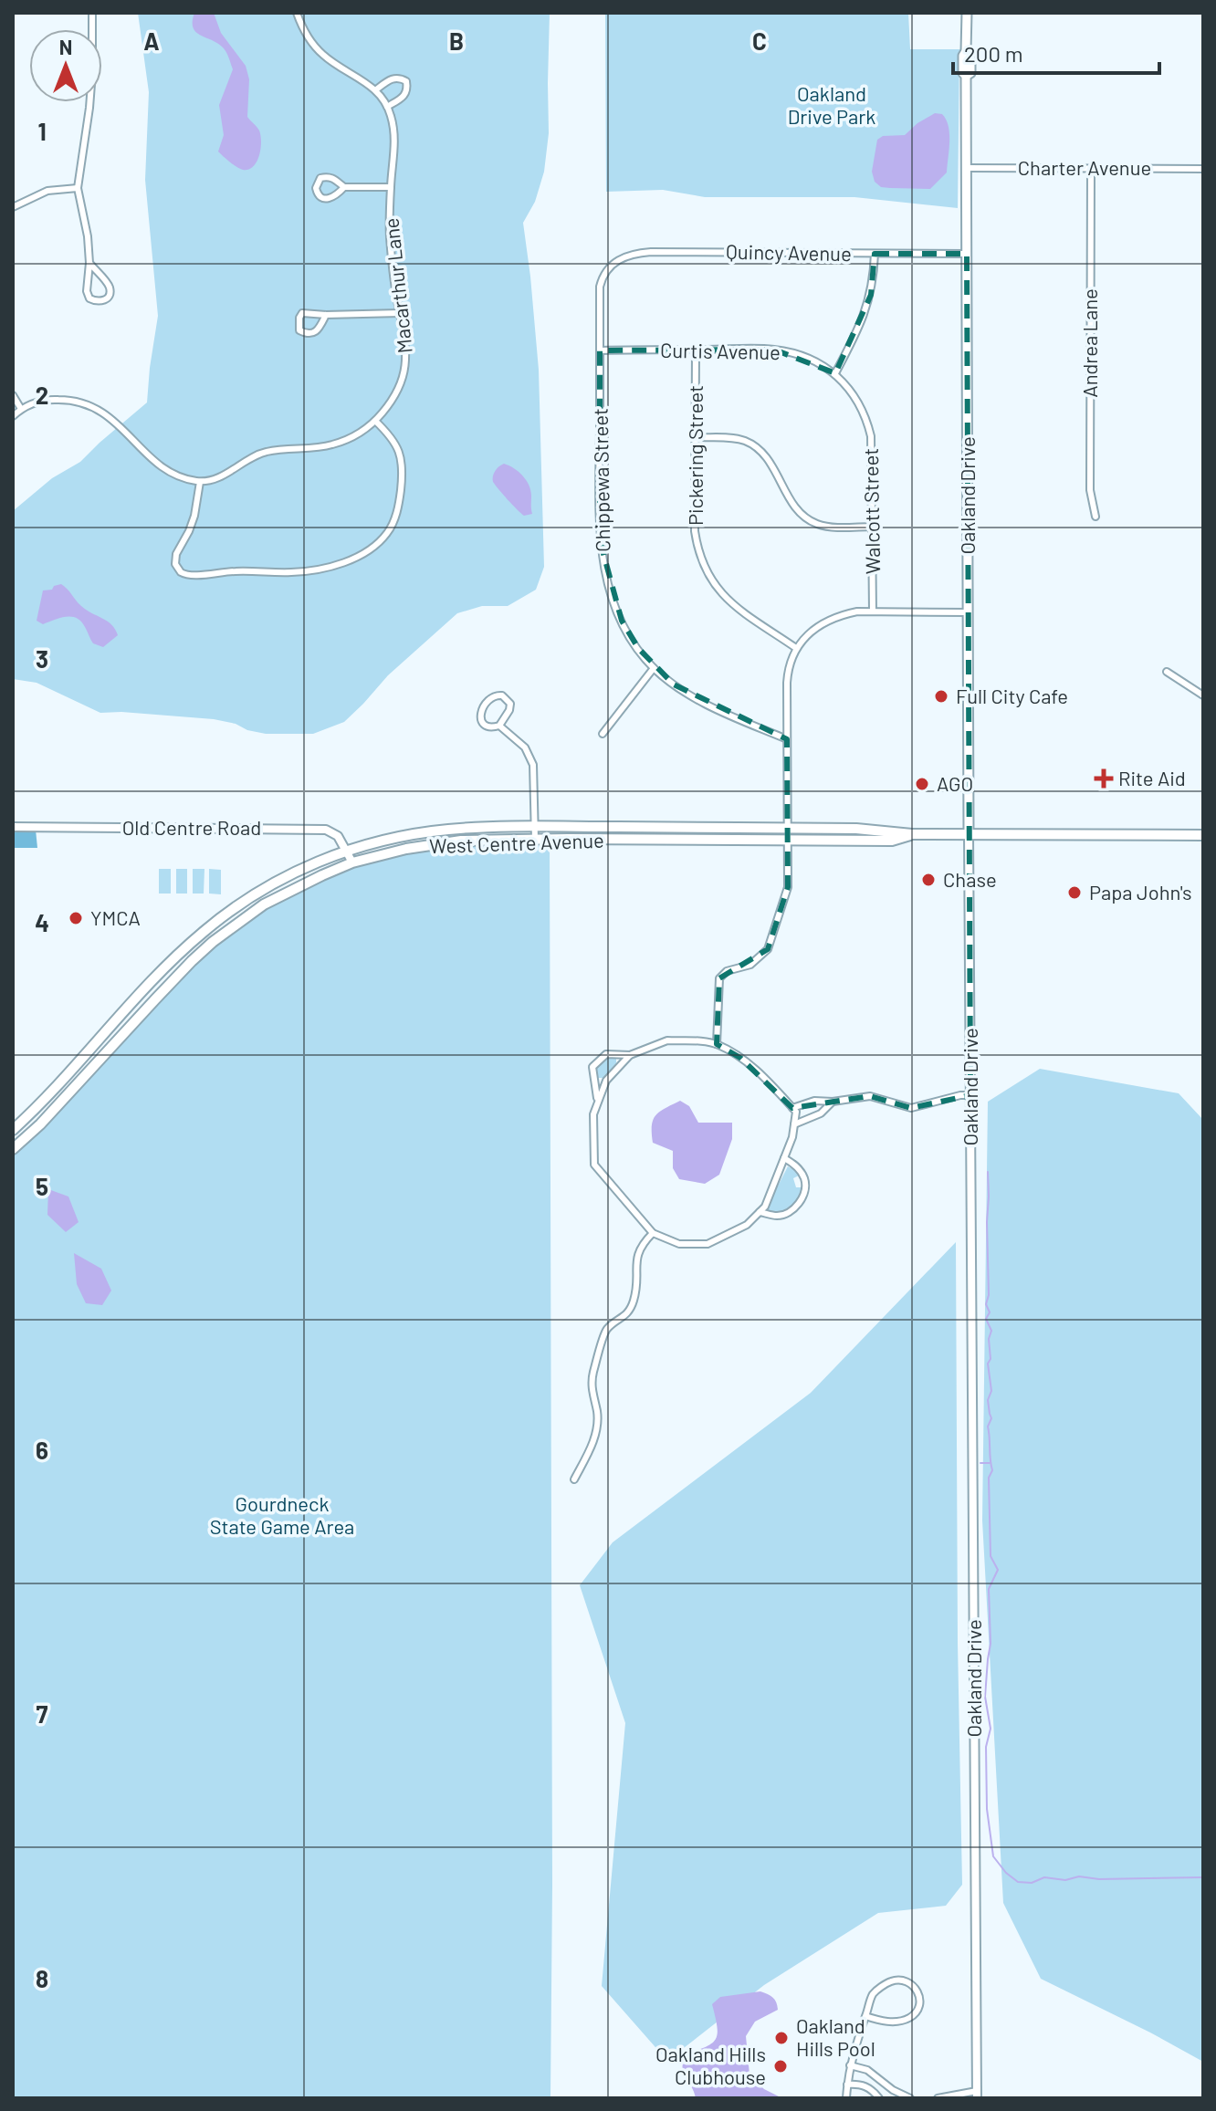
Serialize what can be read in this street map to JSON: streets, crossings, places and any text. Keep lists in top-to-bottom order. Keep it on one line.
{"streets":{"main road":["Oakland Drive","West Centre Avenue"],"street":["Charter Avenue","Quincy Avenue","Macarthur Lane","Andrea Lane","Curtis Avenue","Pickering Street","Chippewa Street","Walcott Street","Old Centre Road"]},"crossings":[["Charter Avenue","Andrea Lane"],["Charter Avenue","Oakland Drive"],["Quincy Avenue","Chippewa Street"],["Quincy Avenue","Oakland Drive"],["Curtis Avenue","Pickering Street"],["Curtis Avenue","Chippewa Street"],["Curtis Avenue","Walcott Street"],["Oakland Drive","West Centre Avenue"],["Old Centre Road","West Centre Avenue"]],"parks":["Oakland Drive Park","Gourdneck State Game Area"],"places":{"other":["Full City Cafe","AGO","Chase","Papa John's","YMCA","Oakland Hills Pool","Oakland Hills Clubhouse"],"health":["Rite Aid"]},"scale_bar":"200 m","north":"top","grid":{"columns":["A","B","C"],"rows":["1","2","3","4","5","6","7","8"]}}
